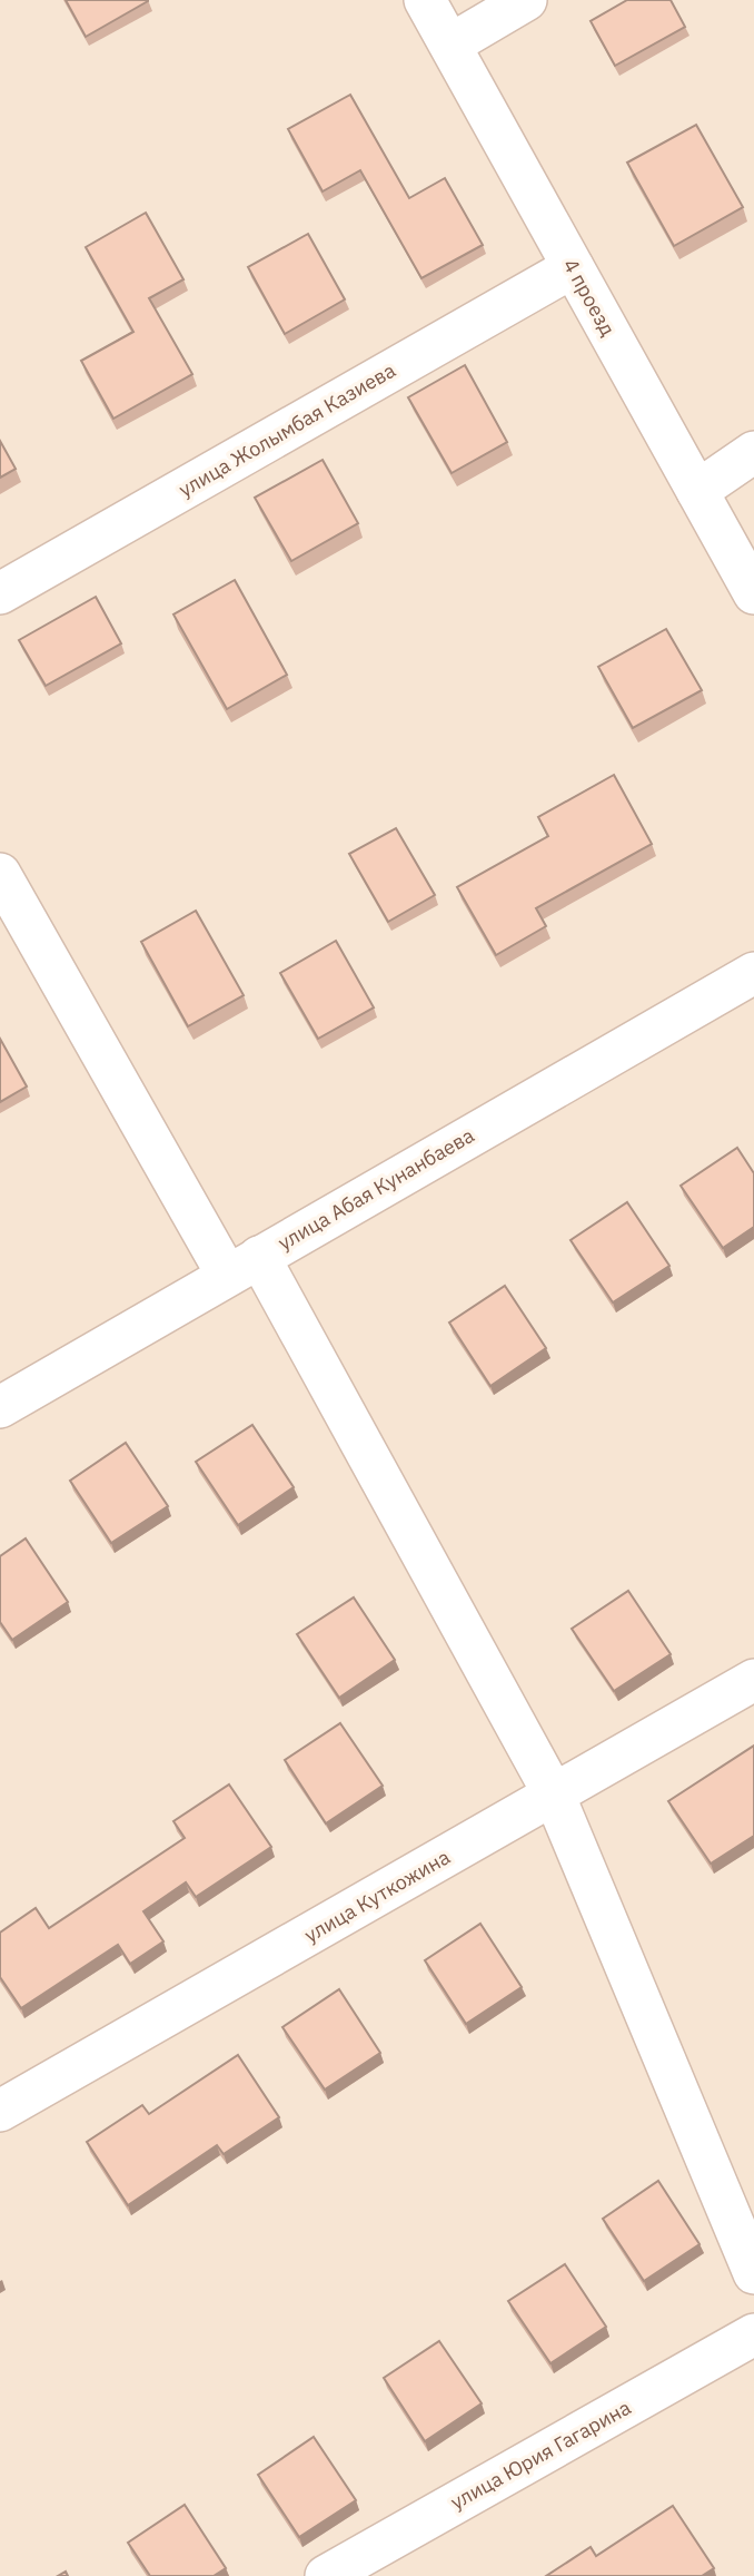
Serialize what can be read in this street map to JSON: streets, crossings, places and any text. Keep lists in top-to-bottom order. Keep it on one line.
{"streets":{"street":["4 проезд","улица Жолымбая Казиева","улица Абая Кунанбаева","улица Куткожина","улица Юрия Гагарина"]},"crossings":[["4 проезд","улица Жолымбая Казиева"]]}
